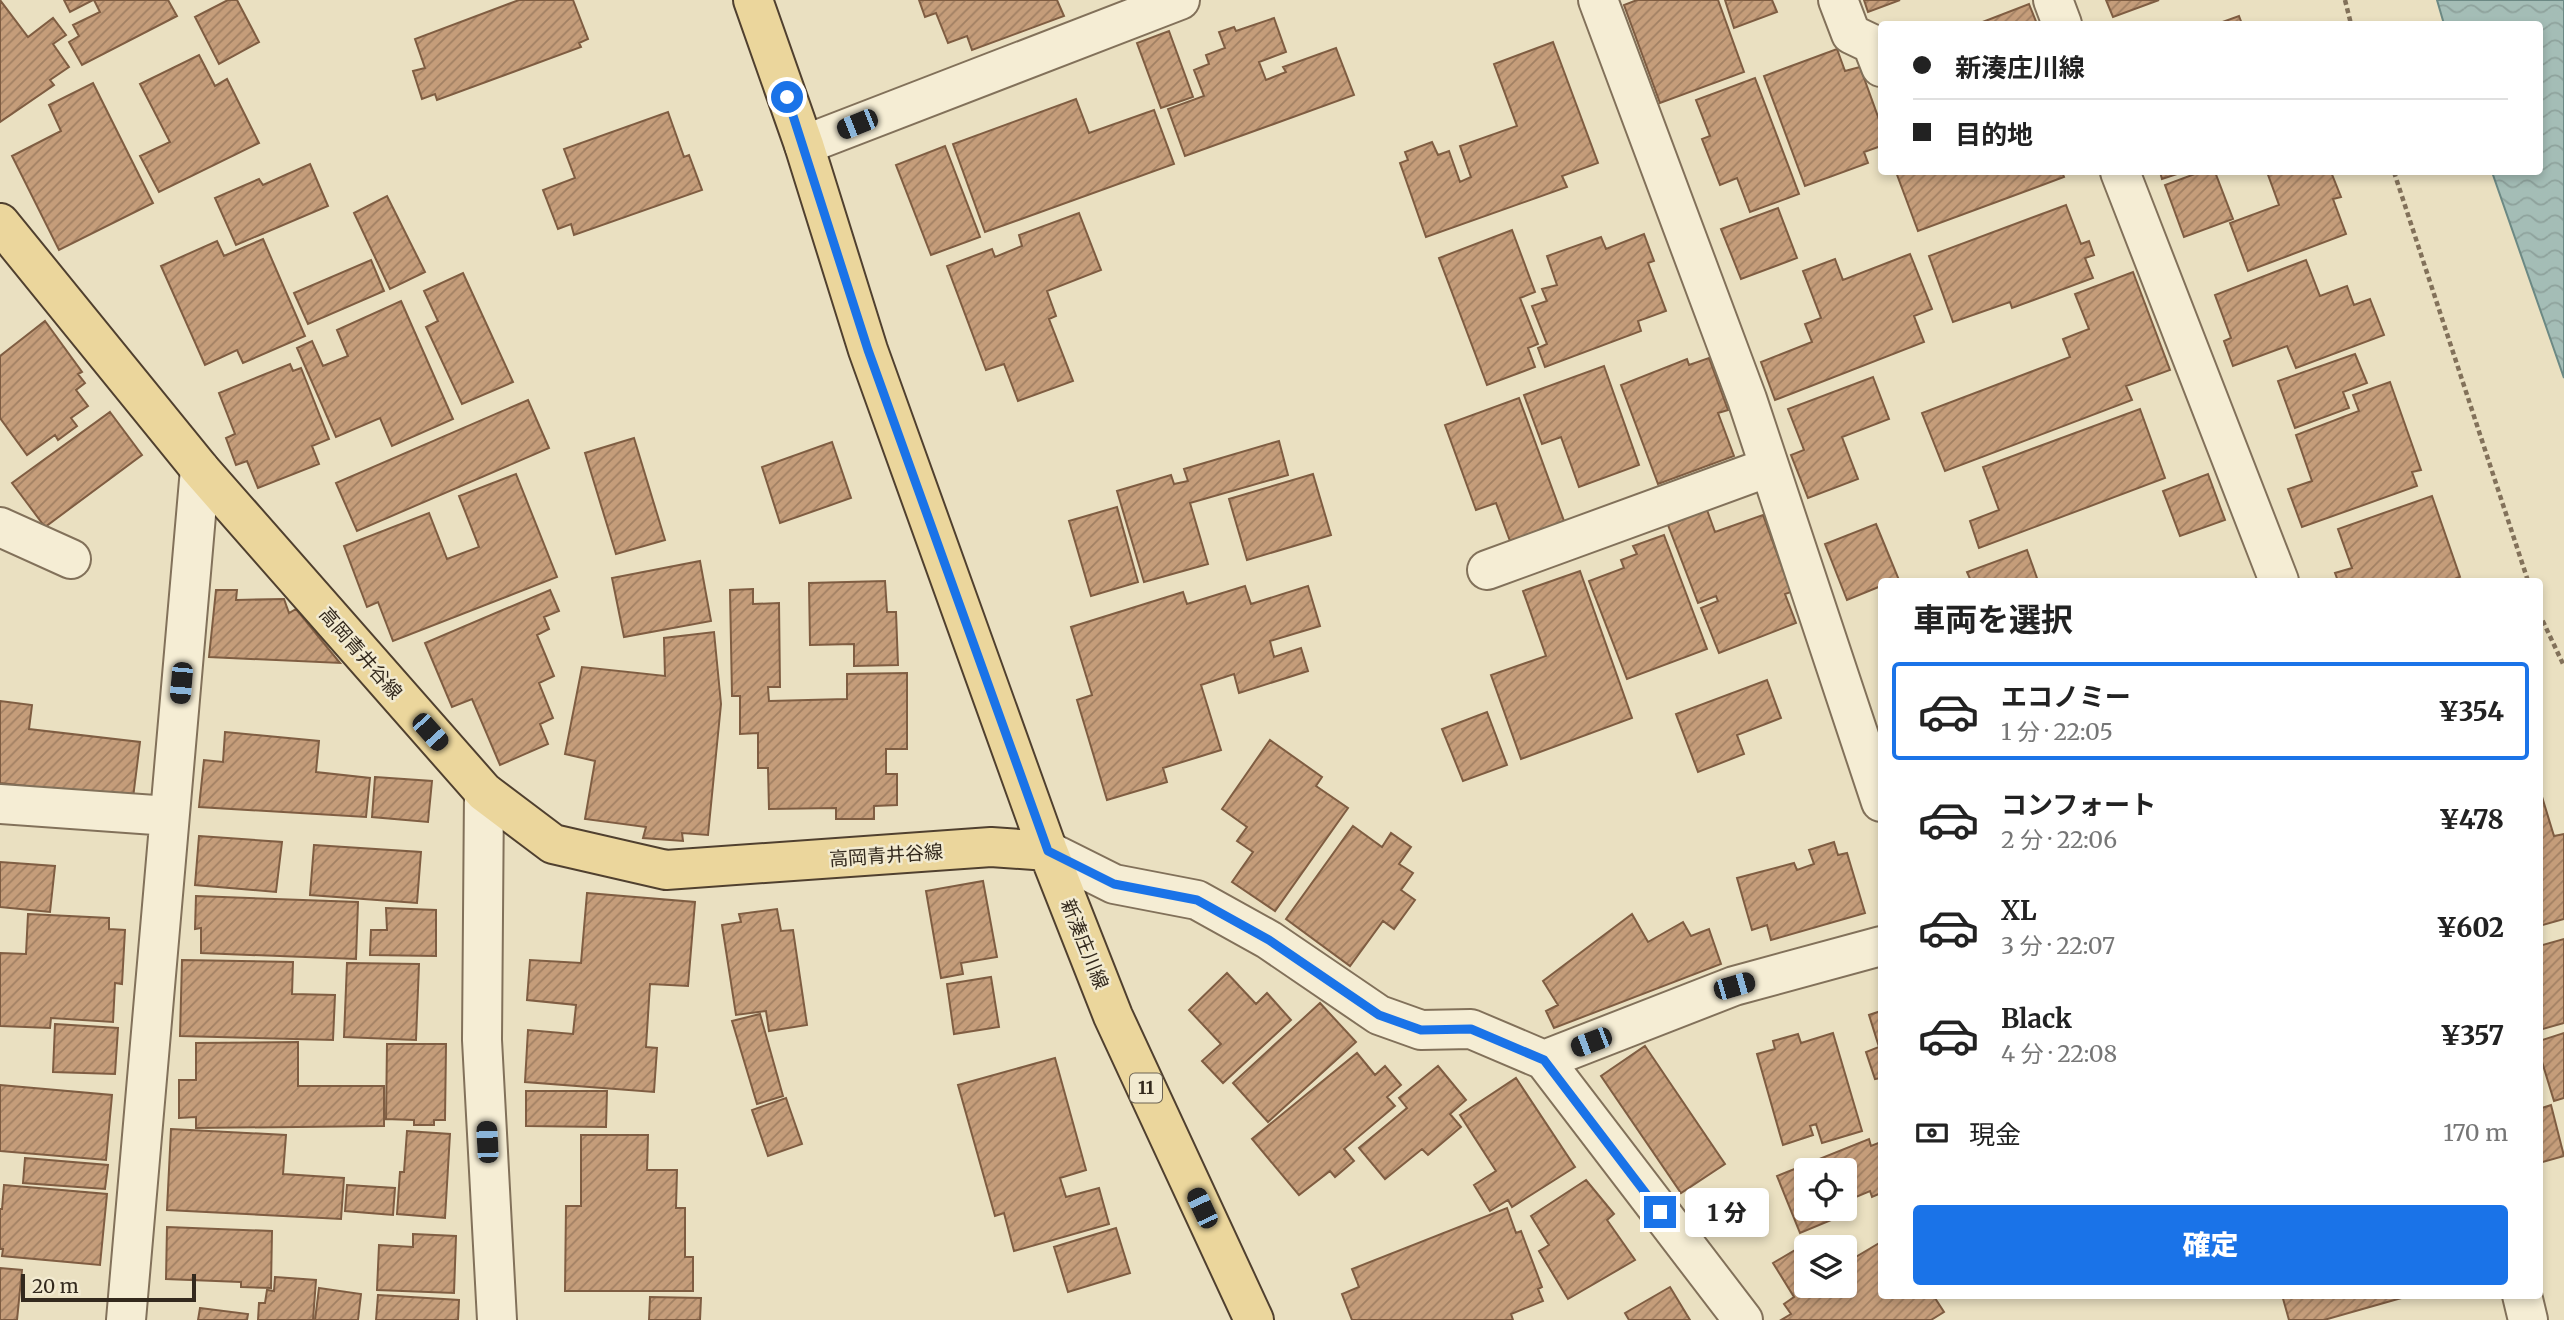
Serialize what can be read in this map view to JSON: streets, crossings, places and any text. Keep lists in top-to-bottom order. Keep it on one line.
{"streets":{"main road":["高岡青井谷線","新湊庄川線","11"]},"crossings":[["高岡青井谷線","新湊庄川線"]],"scale_bar":"20 m","page":{"banner":["新湊庄川線","目的地"],"heading":"車両を選択","list":[{"name":"エコノミー","note":"1 分 · 22:05","value":"¥354"},{"name":"コンフォート","note":"2 分 · 22:06","value":"¥478"},{"name":"XL","note":"3 分 · 22:07","value":"¥602"},{"name":"Black","note":"4 分 · 22:08","value":"¥357"}],"pay":["現金","170 m"],"bubble":"1 分","buttons":"確定","scale":"20 m"}}
